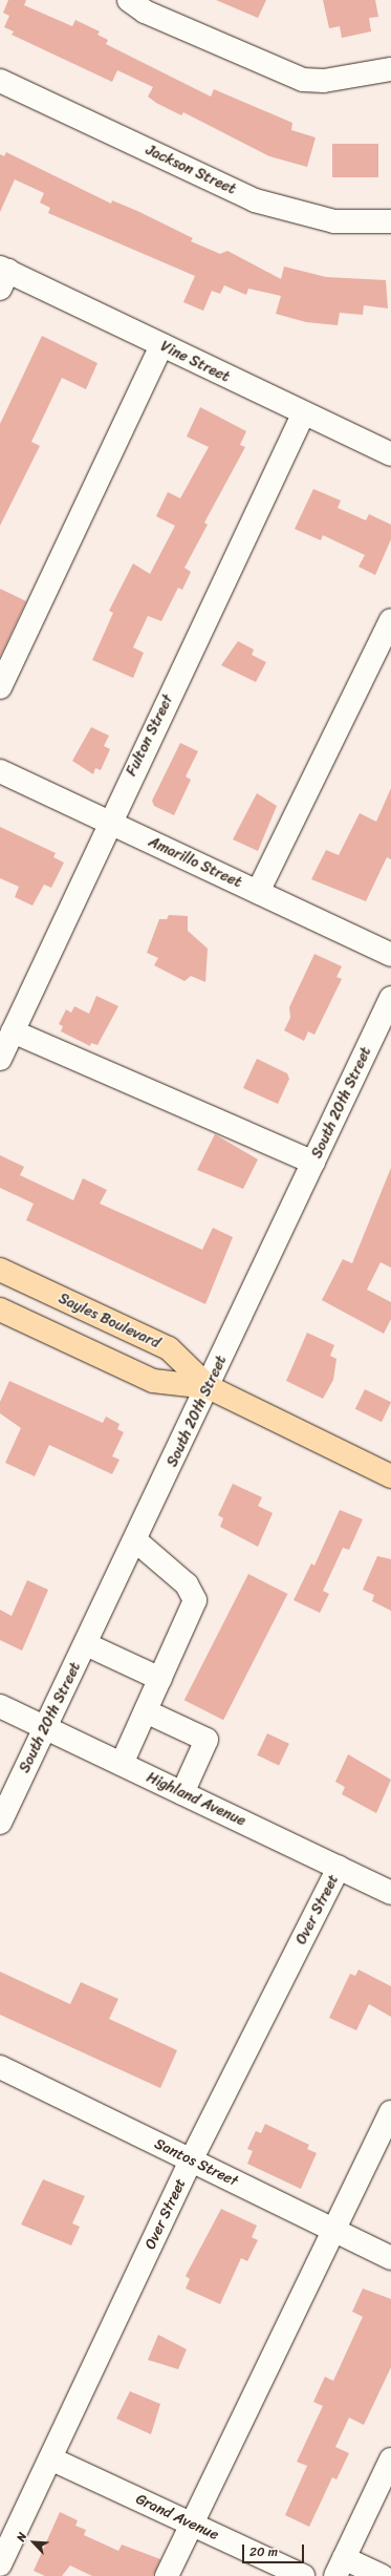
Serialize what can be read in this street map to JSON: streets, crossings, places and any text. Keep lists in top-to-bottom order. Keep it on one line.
{"streets":{"main road":["Sayles Boulevard"],"street":["Jackson Street","Vine Street","Fulton Street","Amarillo Street","South 20th Street","Highland Avenue","Over Street","Santos Street","Grand Avenue"]},"crossings":[["Vine Street","Fulton Street"],["Fulton Street","Amarillo Street"],["South 20th Street","Sayles Boulevard"],["South 20th Street","Highland Avenue"],["Highland Avenue","Over Street"],["Over Street","Santos Street"],["Over Street","Grand Avenue"]],"scale_bar":"20 m","north":"top left"}
